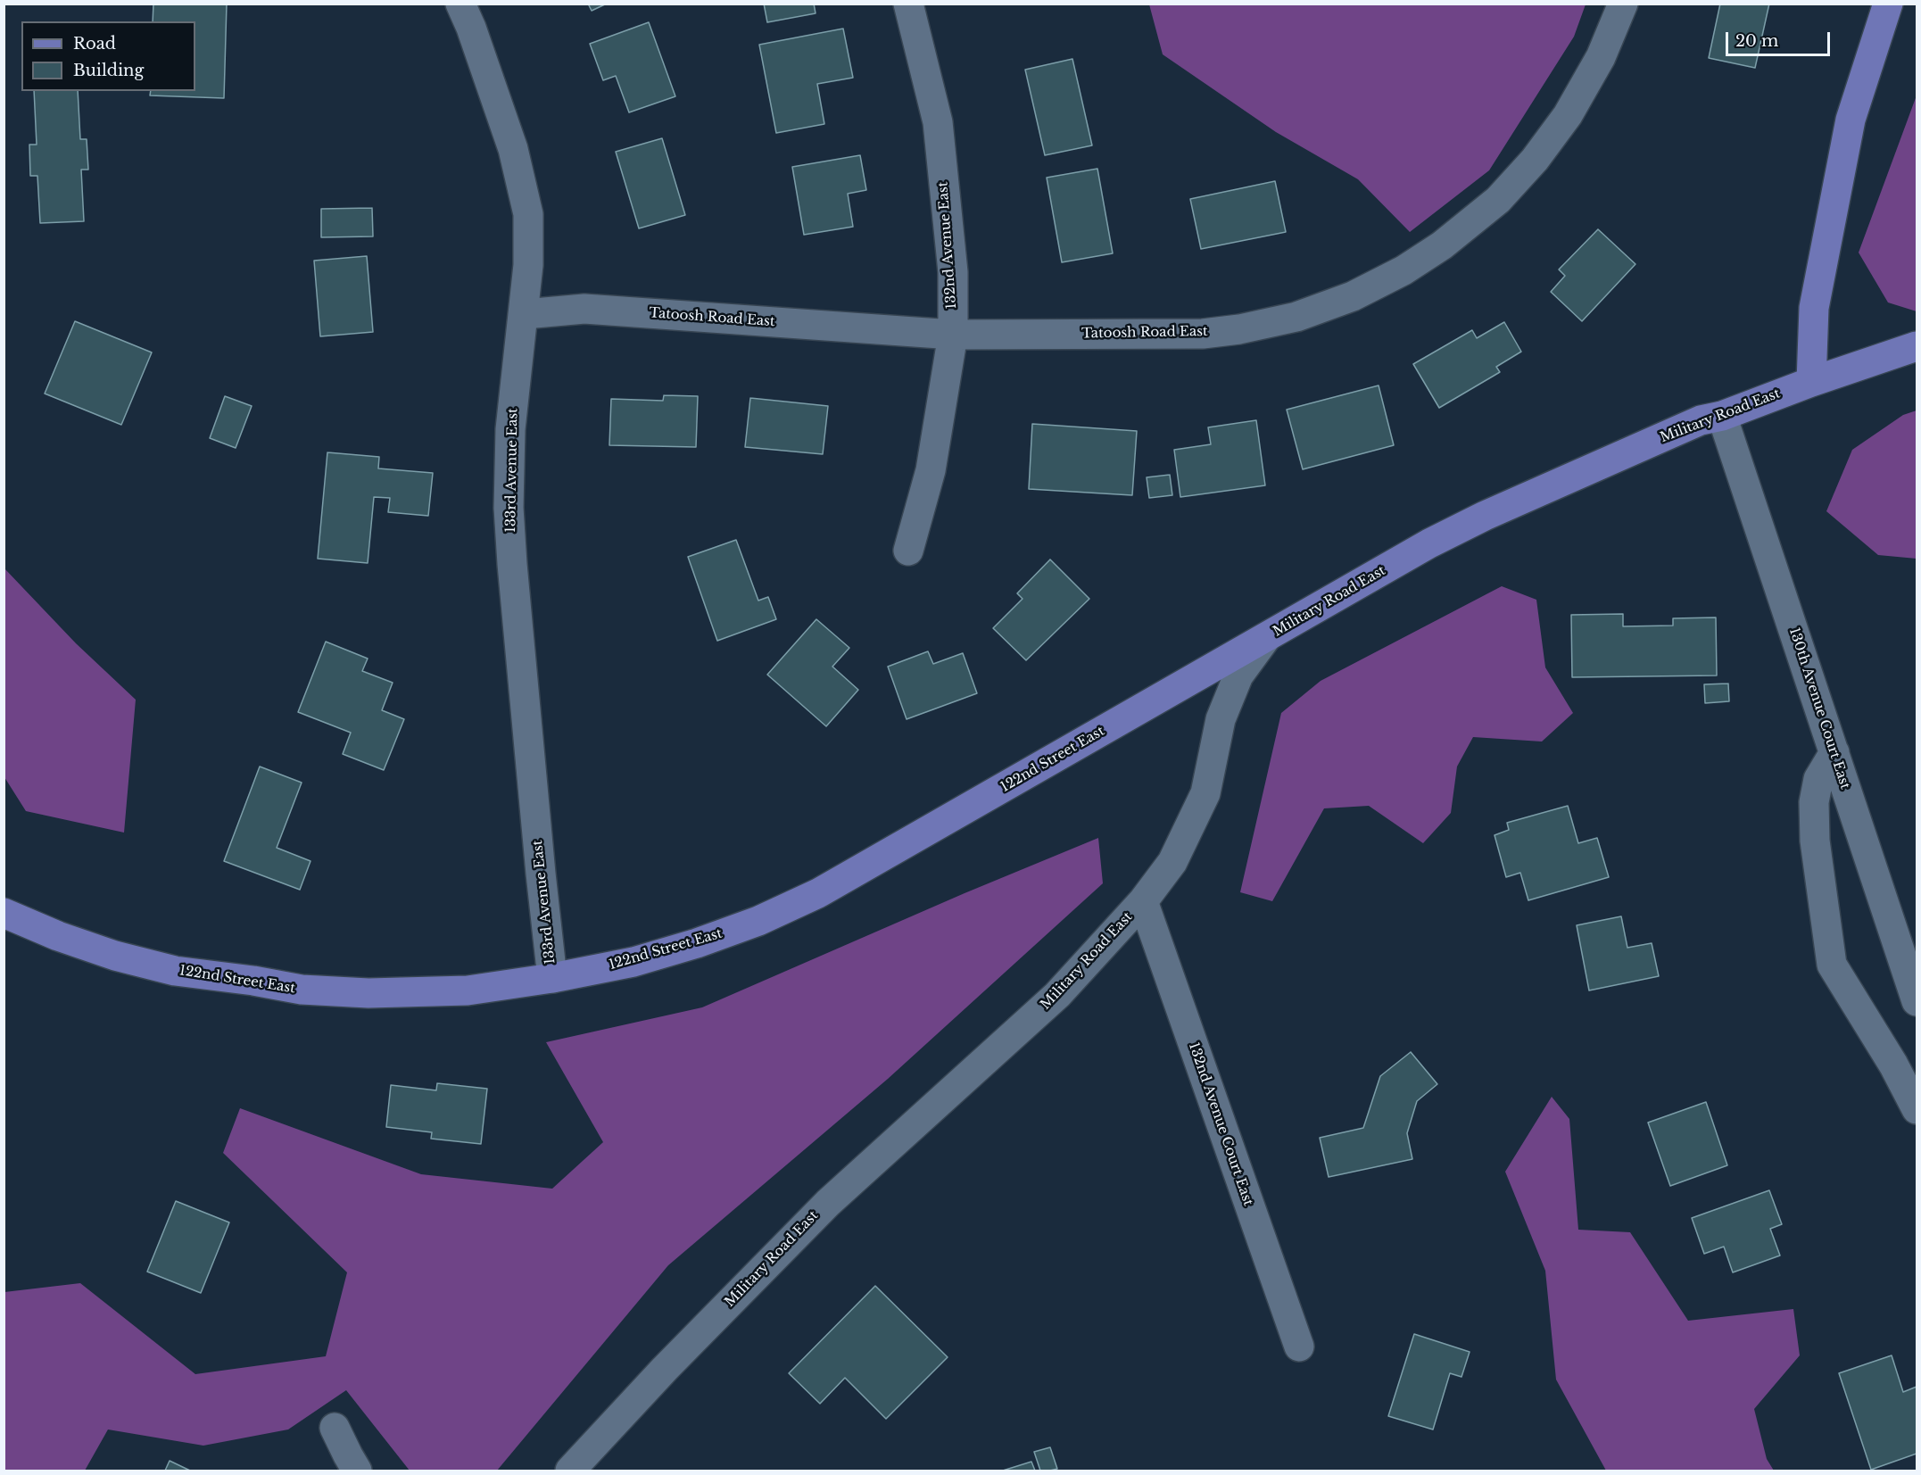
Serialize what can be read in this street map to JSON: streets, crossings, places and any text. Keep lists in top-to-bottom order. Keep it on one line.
{"streets":{"main road":["Military Road East","122nd Street East"],"street":["132nd Avenue East","Tatoosh Road East","133rd Avenue East","130th Avenue Court East","132nd Avenue Court East"]},"crossings":[["132nd Avenue East","Tatoosh Road East"],["Tatoosh Road East","133rd Avenue East"],["Military Road East","130th Avenue Court East"],["Military Road East","122nd Street East"],["Military Road East","132nd Avenue Court East"],["133rd Avenue East","122nd Street East"]],"legend":["Road","Building"],"scale_bar":"20 m"}
